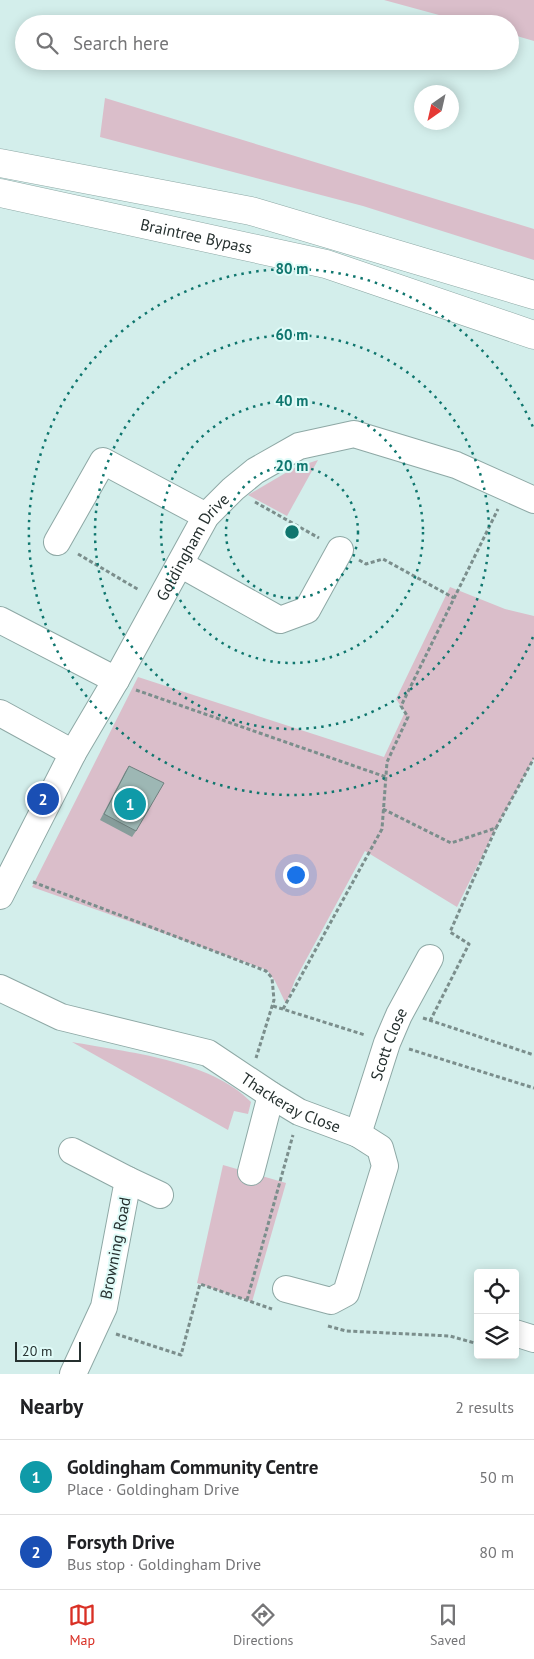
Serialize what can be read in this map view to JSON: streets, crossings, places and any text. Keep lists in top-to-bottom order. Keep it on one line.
{"streets":{"highway":["Braintree Bypass"],"street":["Goldingham Drive","Scott Close","Thackeray Close","Browning Road"]},"crossings":[["Scott Close","Thackeray Close"]],"scale_bar":"20 m","north":"bottom left","page":{"search":"Search here","pins":["2","1"],"scale":"20 m","heading":["Nearby","2 results"],"list":[{"mark":"1","name":"Goldingham Community Centre","note":"Place · Goldingham Drive","value":"50 m"},{"mark":"2","name":"Forsyth Drive","note":"Bus stop · Goldingham Drive","value":"80 m"}],"nav":["Map","Directions","Saved"]},"rings":["80 m","60 m","40 m","20 m"]}
